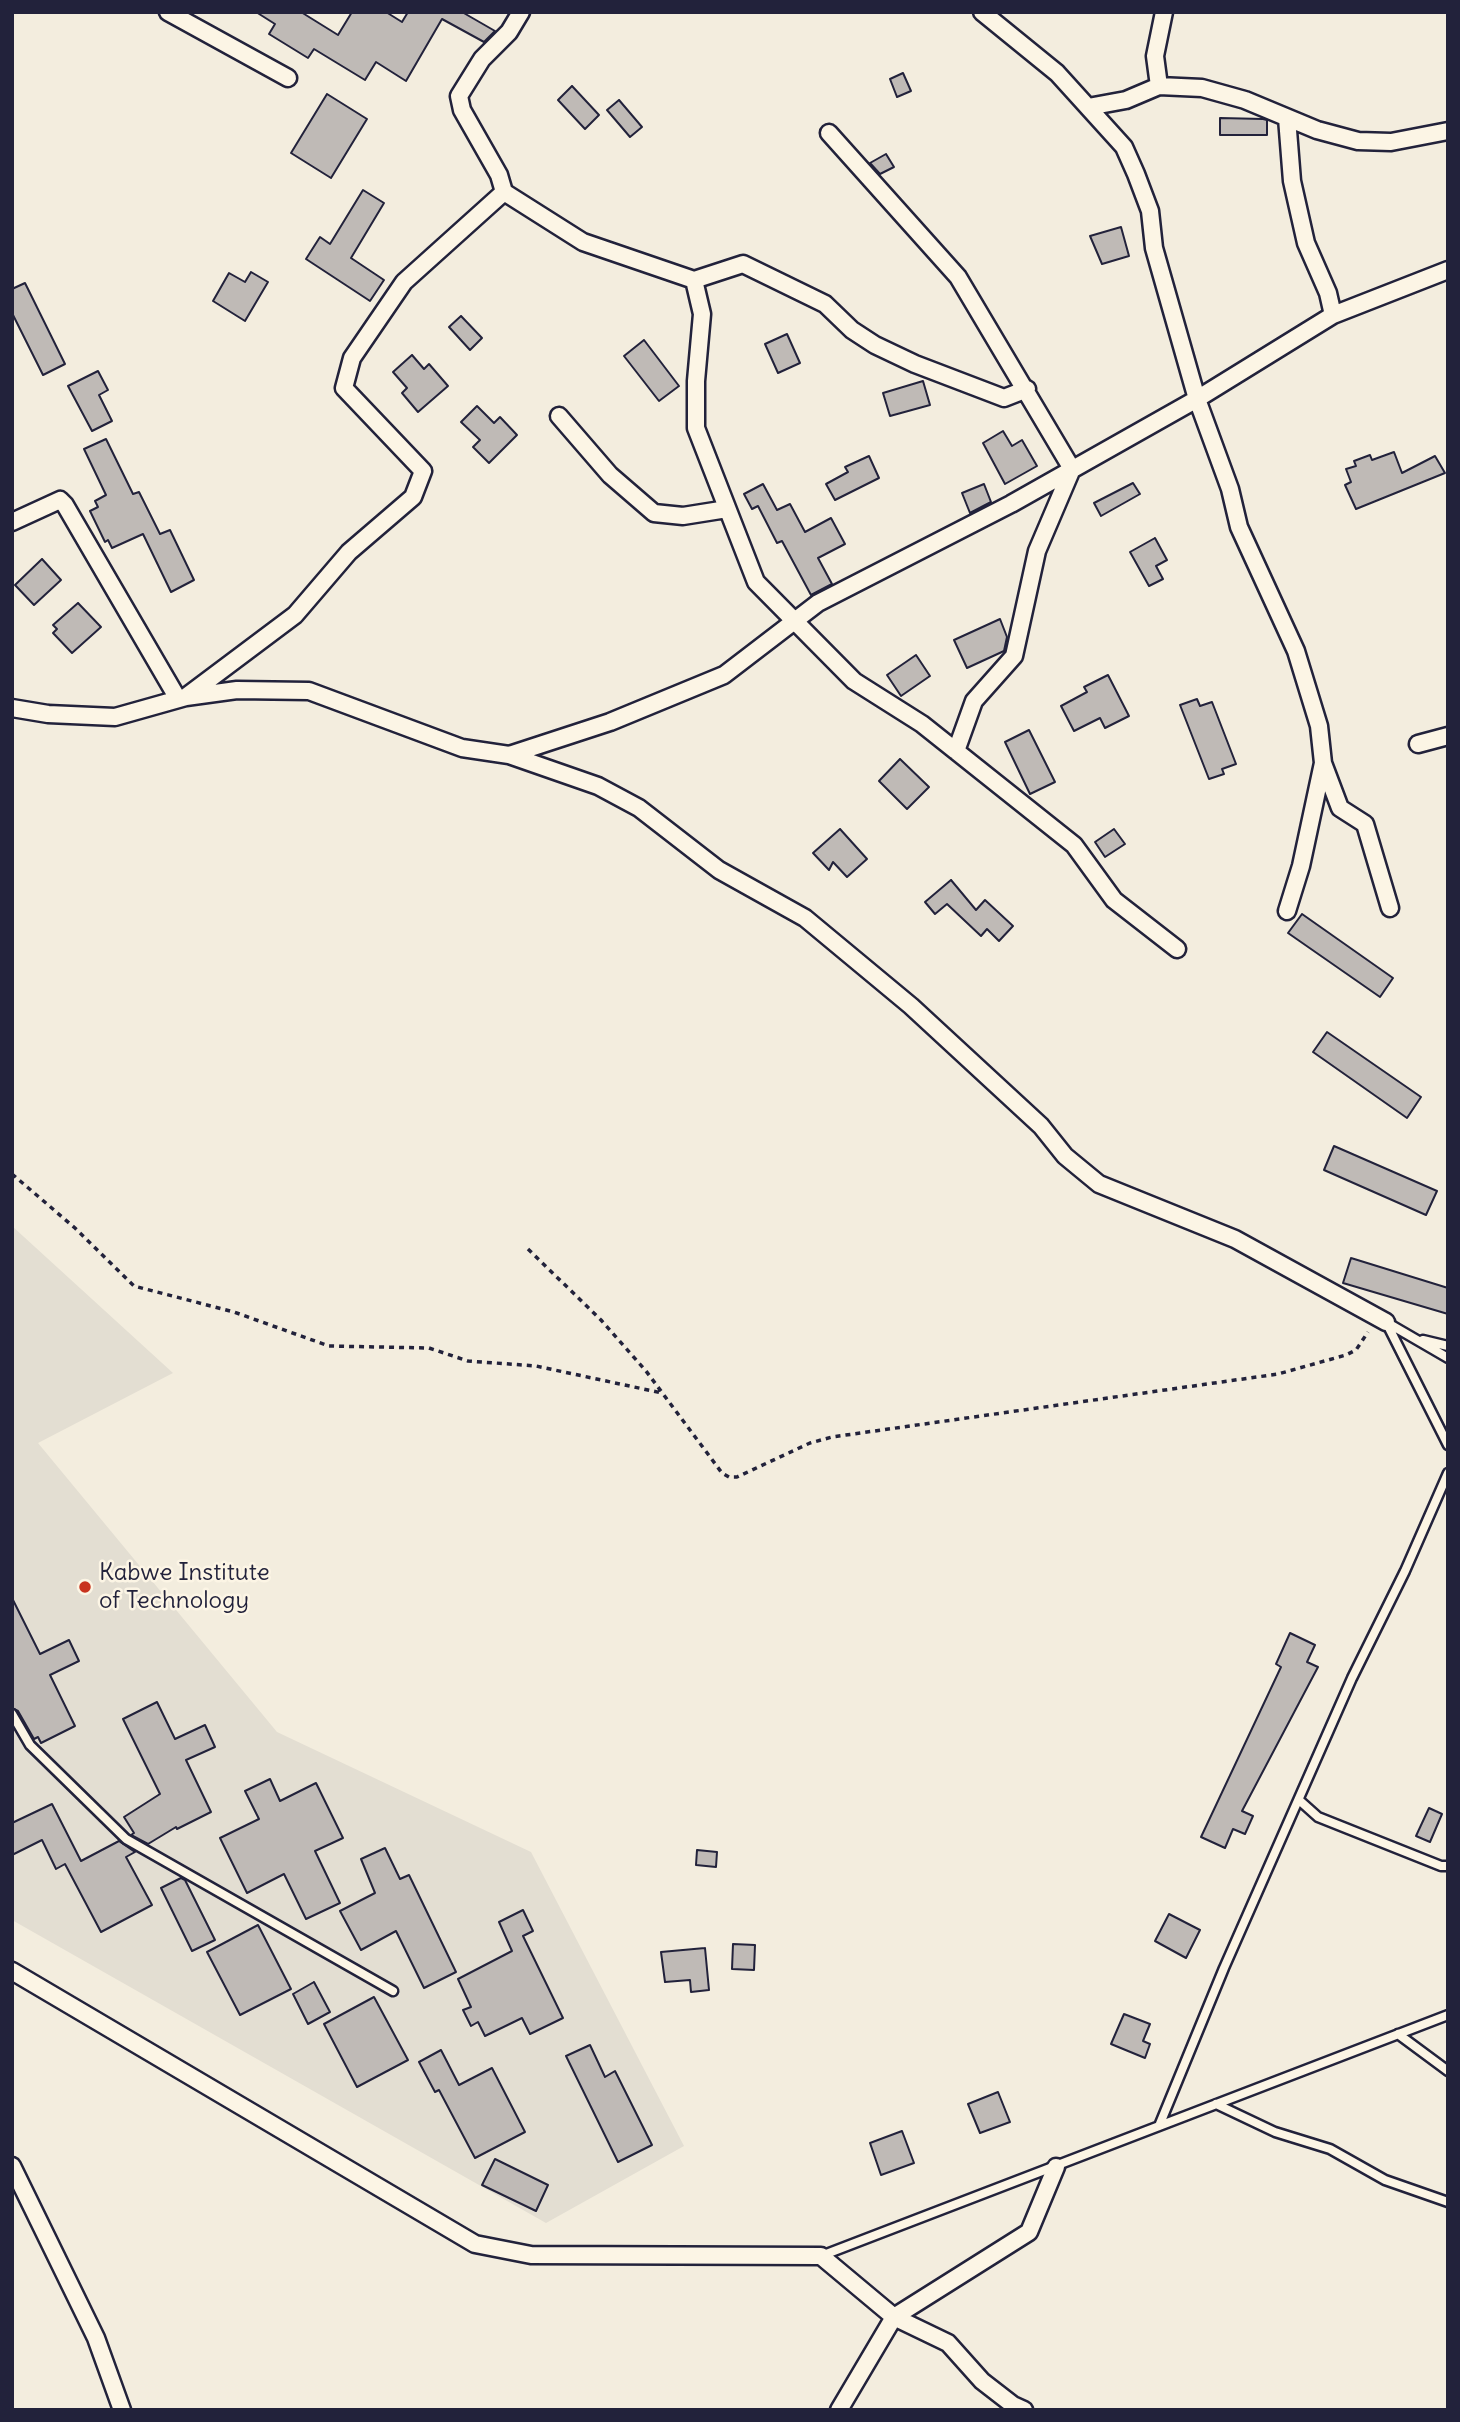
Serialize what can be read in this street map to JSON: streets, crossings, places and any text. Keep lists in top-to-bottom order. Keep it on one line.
{"places":["Kabwe Institute of Technology"]}
